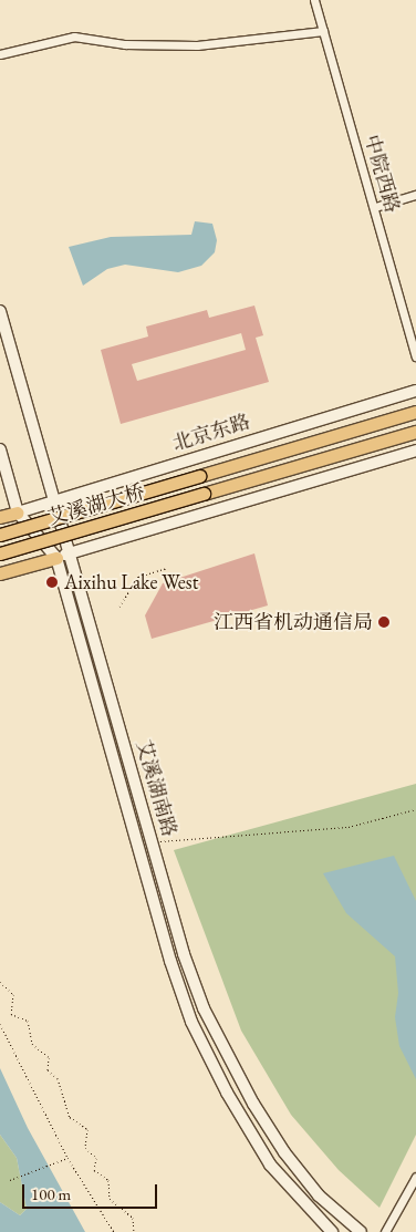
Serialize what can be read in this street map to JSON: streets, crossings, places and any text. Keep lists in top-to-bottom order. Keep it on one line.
{"streets":{"main road":["北京东路","艾溪湖大桥","艾溪湖南路"],"street":["中院西路"]},"crossings":[["北京东路","艾溪湖大桥"],["北京东路","艾溪湖南路"]],"places":["Aixihu Lake West","江西省机动通信局"],"scale_bar":"100 m"}
